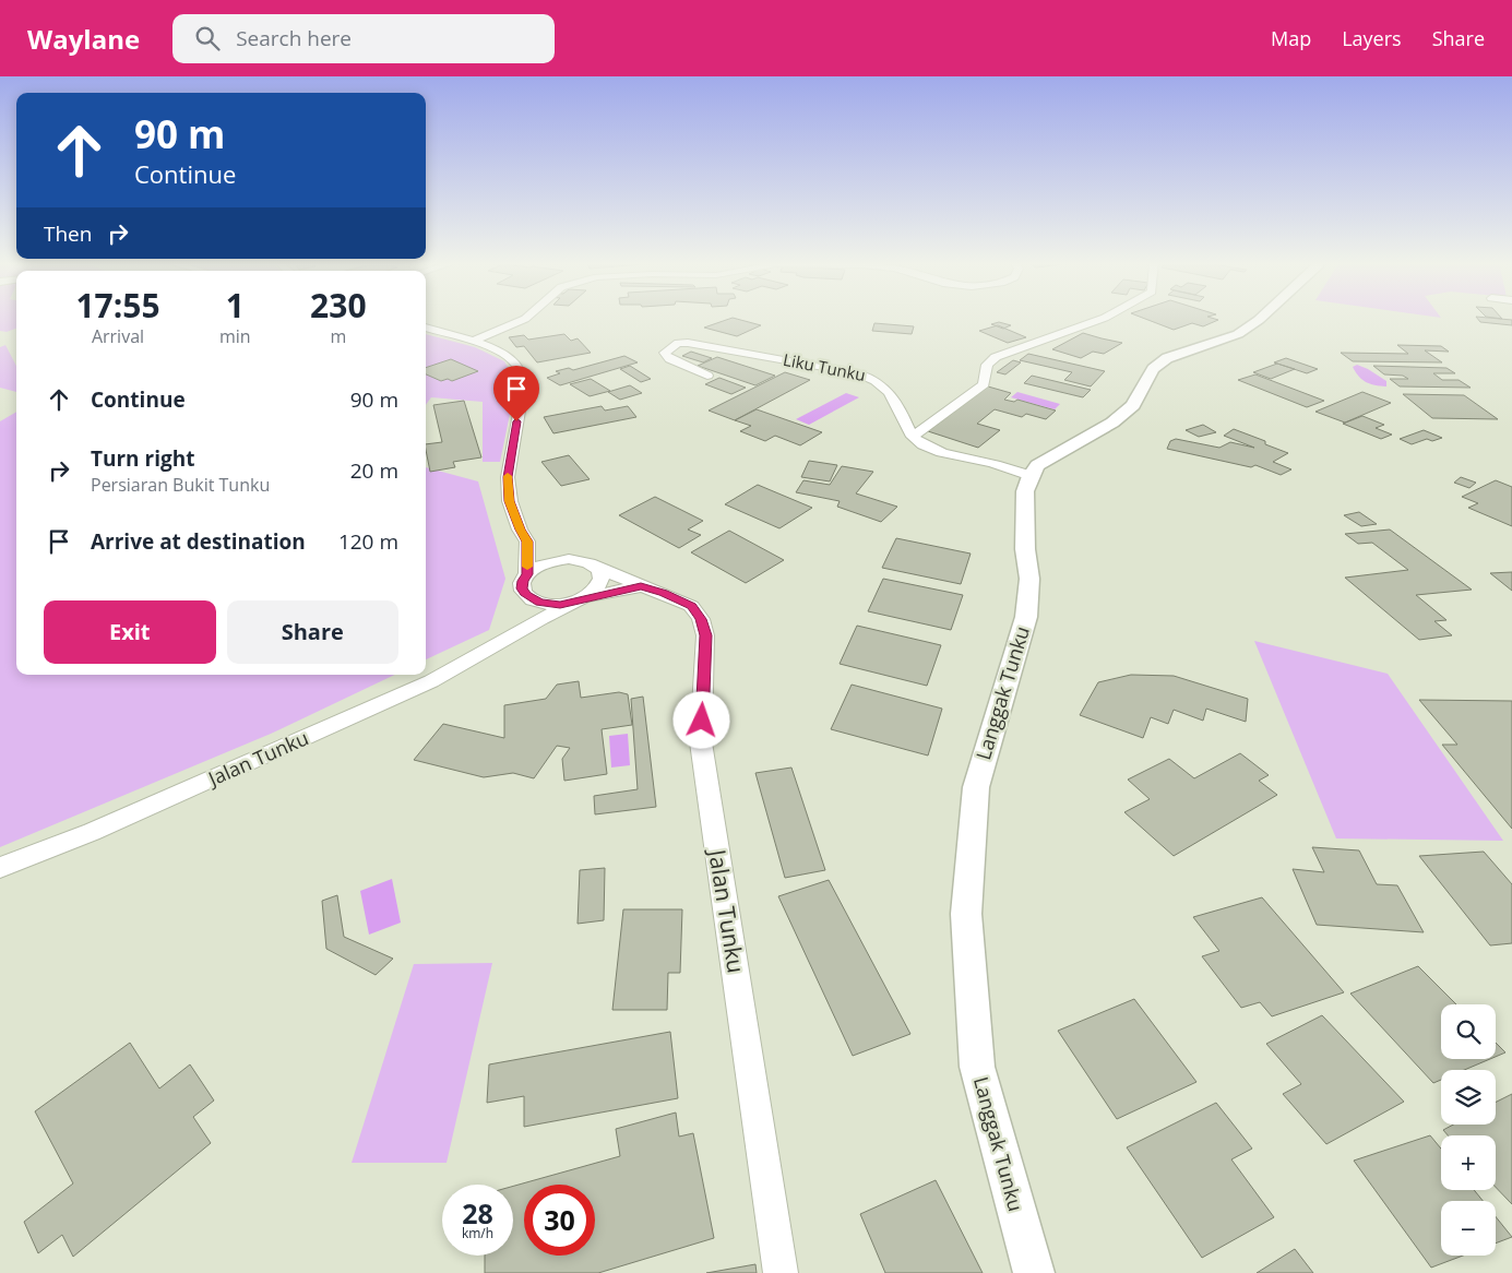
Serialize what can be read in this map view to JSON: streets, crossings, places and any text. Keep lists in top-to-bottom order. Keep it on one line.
{"streets":{"street":["Liku Tunku","Langgak Tunku","Jalan Tunku"]},"page":{"header":"Waylane","search":"Search here","nav":["Map","Layers","Share"],"turn":["90 m","Continue"],"then":"Then","eta":["17:55","Arrival","1","min","230","m"],"list":[{"name":"Continue","value":"90 m"},{"name":"Turn right","note":"Persiaran Bukit Tunku","value":"20 m"},{"name":"Arrive at destination","value":"120 m"}],"buttons":["Exit","Share"],"map_buttons":["+","−"],"speed":"28 km/h","limit":"30"}}
